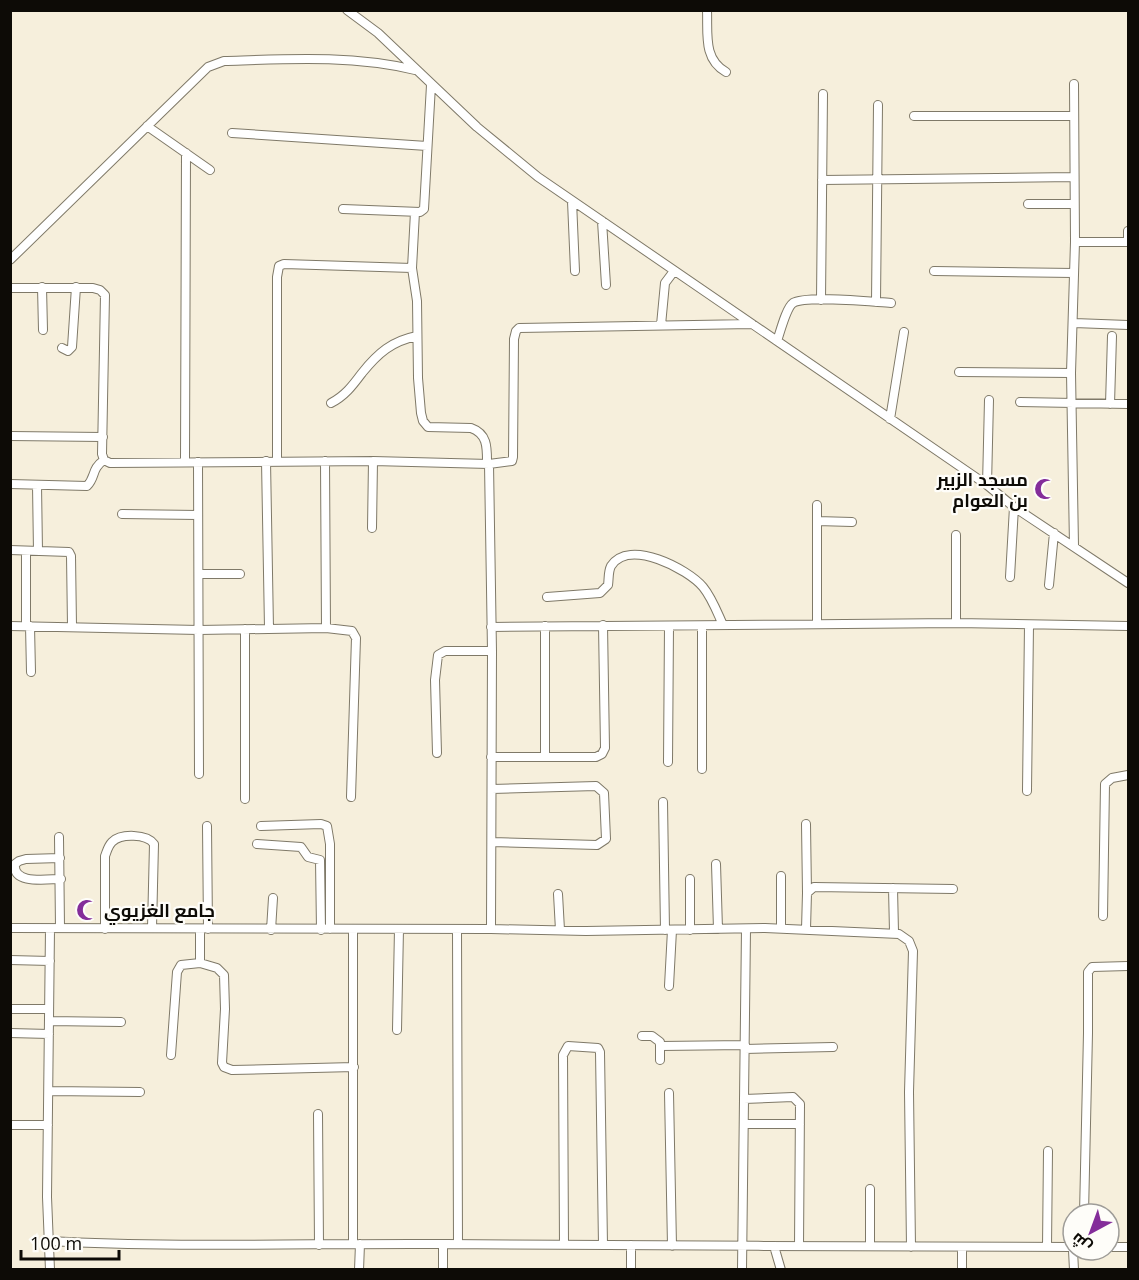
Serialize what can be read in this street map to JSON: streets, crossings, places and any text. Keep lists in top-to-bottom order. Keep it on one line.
{"places":{"mosque":["مسجد الزبير بن العوام","جامع الغزيوي"]},"scale_bar":"100 m","north":"bottom left"}
